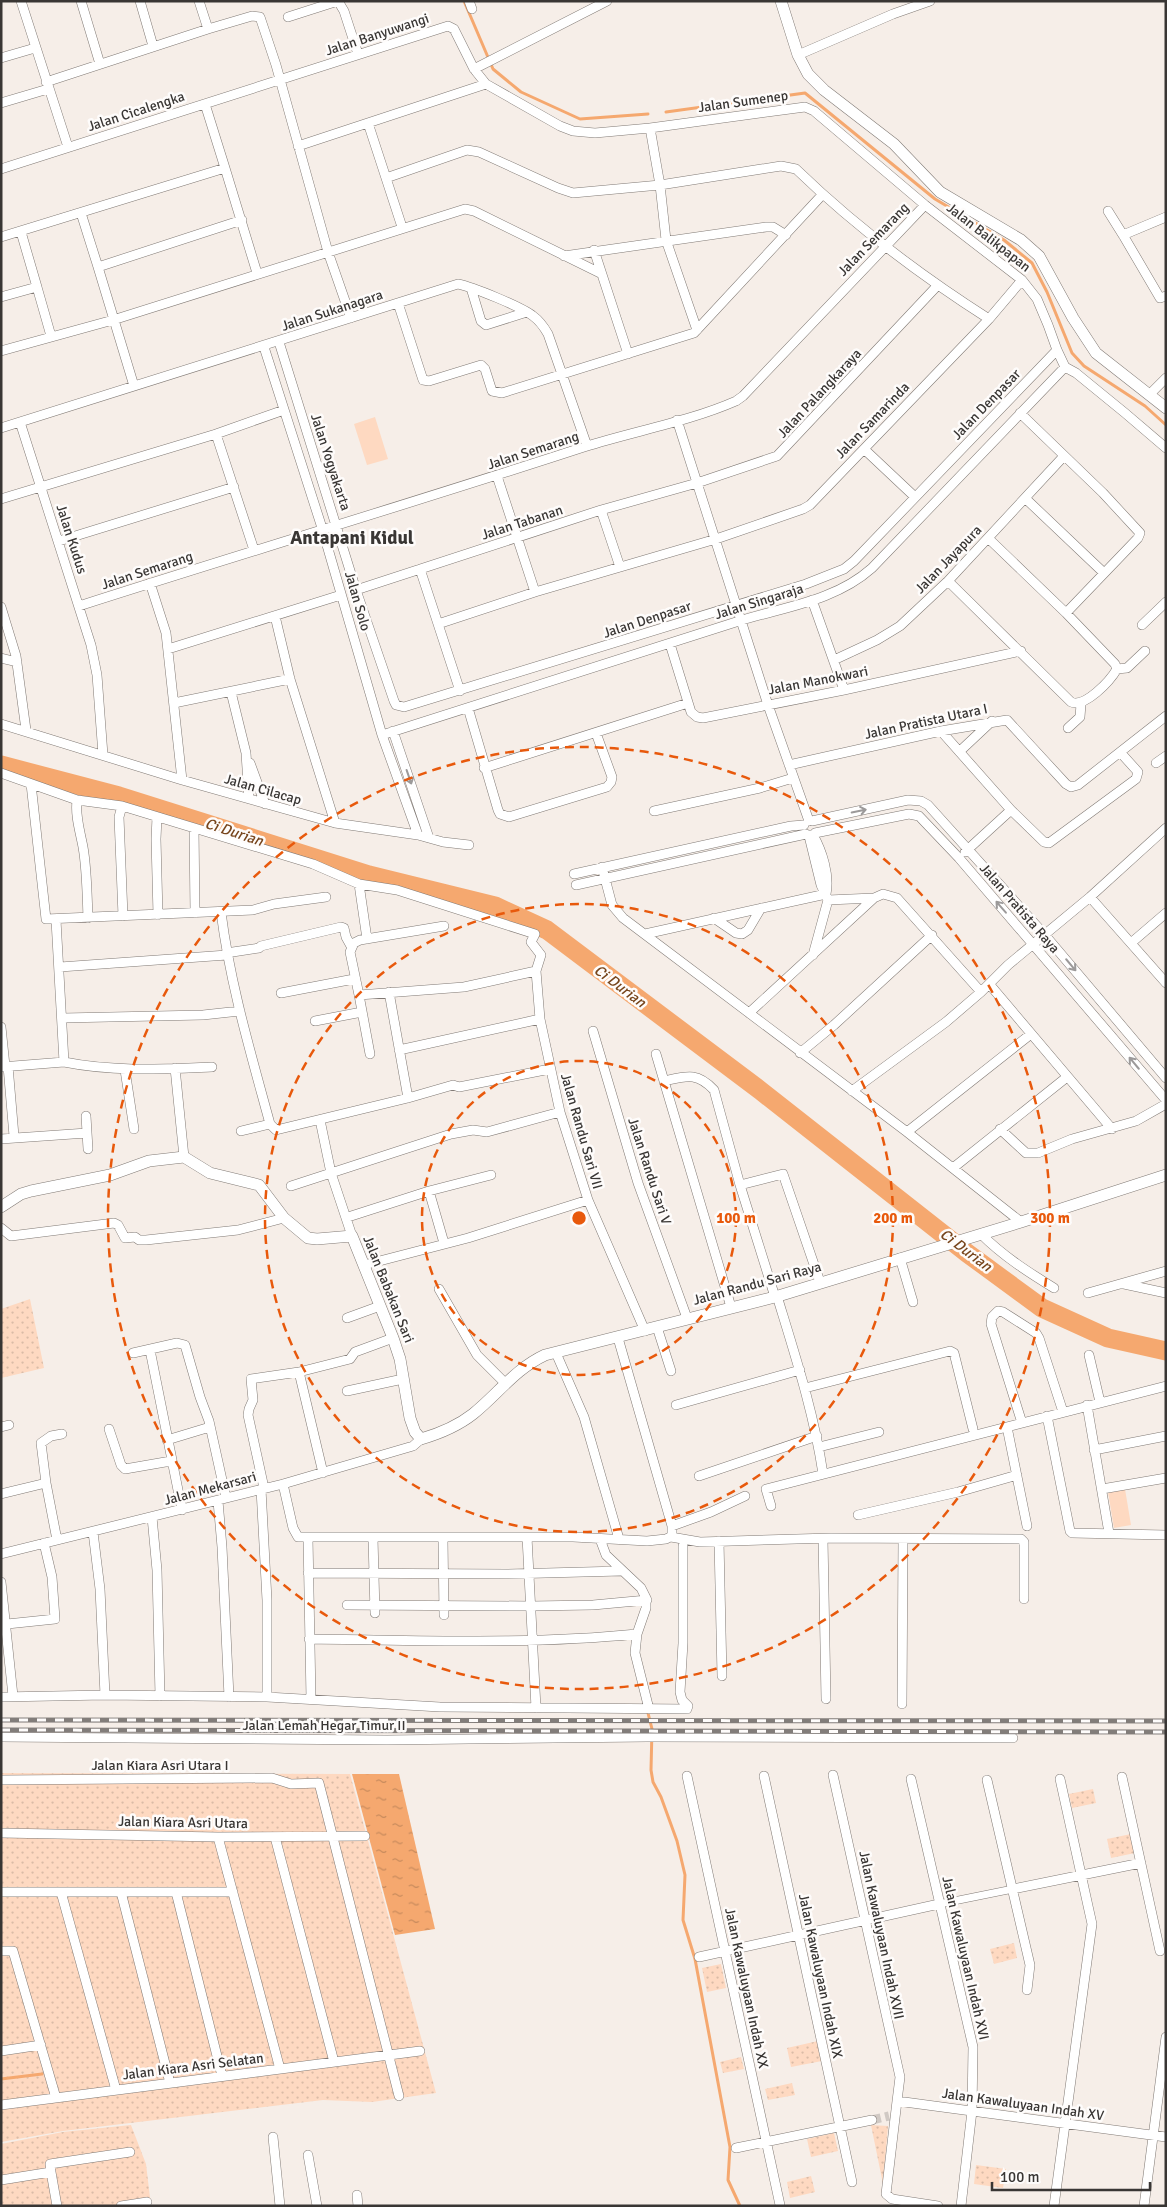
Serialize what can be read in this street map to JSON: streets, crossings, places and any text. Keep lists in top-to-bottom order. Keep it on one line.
{"streets":{"street":["Jalan Banyuwangi","Jalan Sumenep","Jalan Cicalengka","Jalan Balikpapan","Jalan Semarang","Jalan Sukanagara","Jalan Palangkaraya","Jalan Denpasar","Jalan Samarinda","Jalan Yogyakarta","Jalan Tabanan","Jalan Kudus","Jalan Jayapura","Jalan Solo","Jalan Singaraja","Jalan Manokwari","Jalan Pratista Utara I","Jalan Cilacap","Jalan Pratista Raya","Jalan Randu Sari VII","Jalan Randu Sari V","Jalan Randu Sari Raya","Jalan Babakan Sari","Jalan Mekarsari","Jalan Lemah Hegar Timur II","Jalan Kiara Asri Utara I","Jalan Kiara Asri Utara","Jalan Kawaluyaan Indah XVII","Jalan Kawaluyaan Indah XVI","Jalan Kawaluyaan Indah XIX","Jalan Kawaluyaan Indah XX","Jalan Kiara Asri Selatan","Jalan Kawaluyaan Indah XV"]},"crossings":[["Jalan Banyuwangi","Jalan Sumenep"],["Jalan Banyuwangi","Jalan Cicalengka"],["Jalan Sumenep","Jalan Balikpapan"],["Jalan Sumenep","Jalan Semarang"],["Jalan Balikpapan","Jalan Semarang"],["Jalan Balikpapan","Jalan Denpasar"],["Jalan Balikpapan","Jalan Samarinda"],["Jalan Balikpapan","Jalan Singaraja"],["Jalan Semarang","Jalan Sukanagara"],["Jalan Semarang","Jalan Yogyakarta"],["Jalan Semarang","Jalan Kudus"],["Jalan Semarang","Jalan Solo"],["Jalan Sukanagara","Jalan Yogyakarta"],["Jalan Sukanagara","Jalan Kudus"],["Jalan Sukanagara","Jalan Solo"],["Jalan Palangkaraya","Jalan Tabanan"],["Jalan Denpasar","Jalan Yogyakarta"],["Jalan Yogyakarta","Jalan Tabanan"],["Jalan Yogyakarta","Jalan Solo"],["Jalan Kudus","Jalan Cilacap"],["Jalan Solo","Jalan Singaraja"],["Jalan Solo","Jalan Cilacap"],["Jalan Randu Sari VII","Jalan Randu Sari Raya"],["Jalan Randu Sari V","Jalan Randu Sari Raya"],["Jalan Randu Sari Raya","Jalan Babakan Sari"],["Jalan Randu Sari Raya","Jalan Mekarsari"],["Jalan Babakan Sari","Jalan Mekarsari"],["Jalan Kiara Asri Utara I","Jalan Kiara Asri Utara"],["Jalan Kawaluyaan Indah XVII","Jalan Kawaluyaan Indah XV"],["Jalan Kawaluyaan Indah XVI","Jalan Kawaluyaan Indah XV"]],"districts":["Antapani Kidul"],"water":["Ci Durian"],"scale_bar":"100 m","rings":["100 m","200 m","300 m"]}
